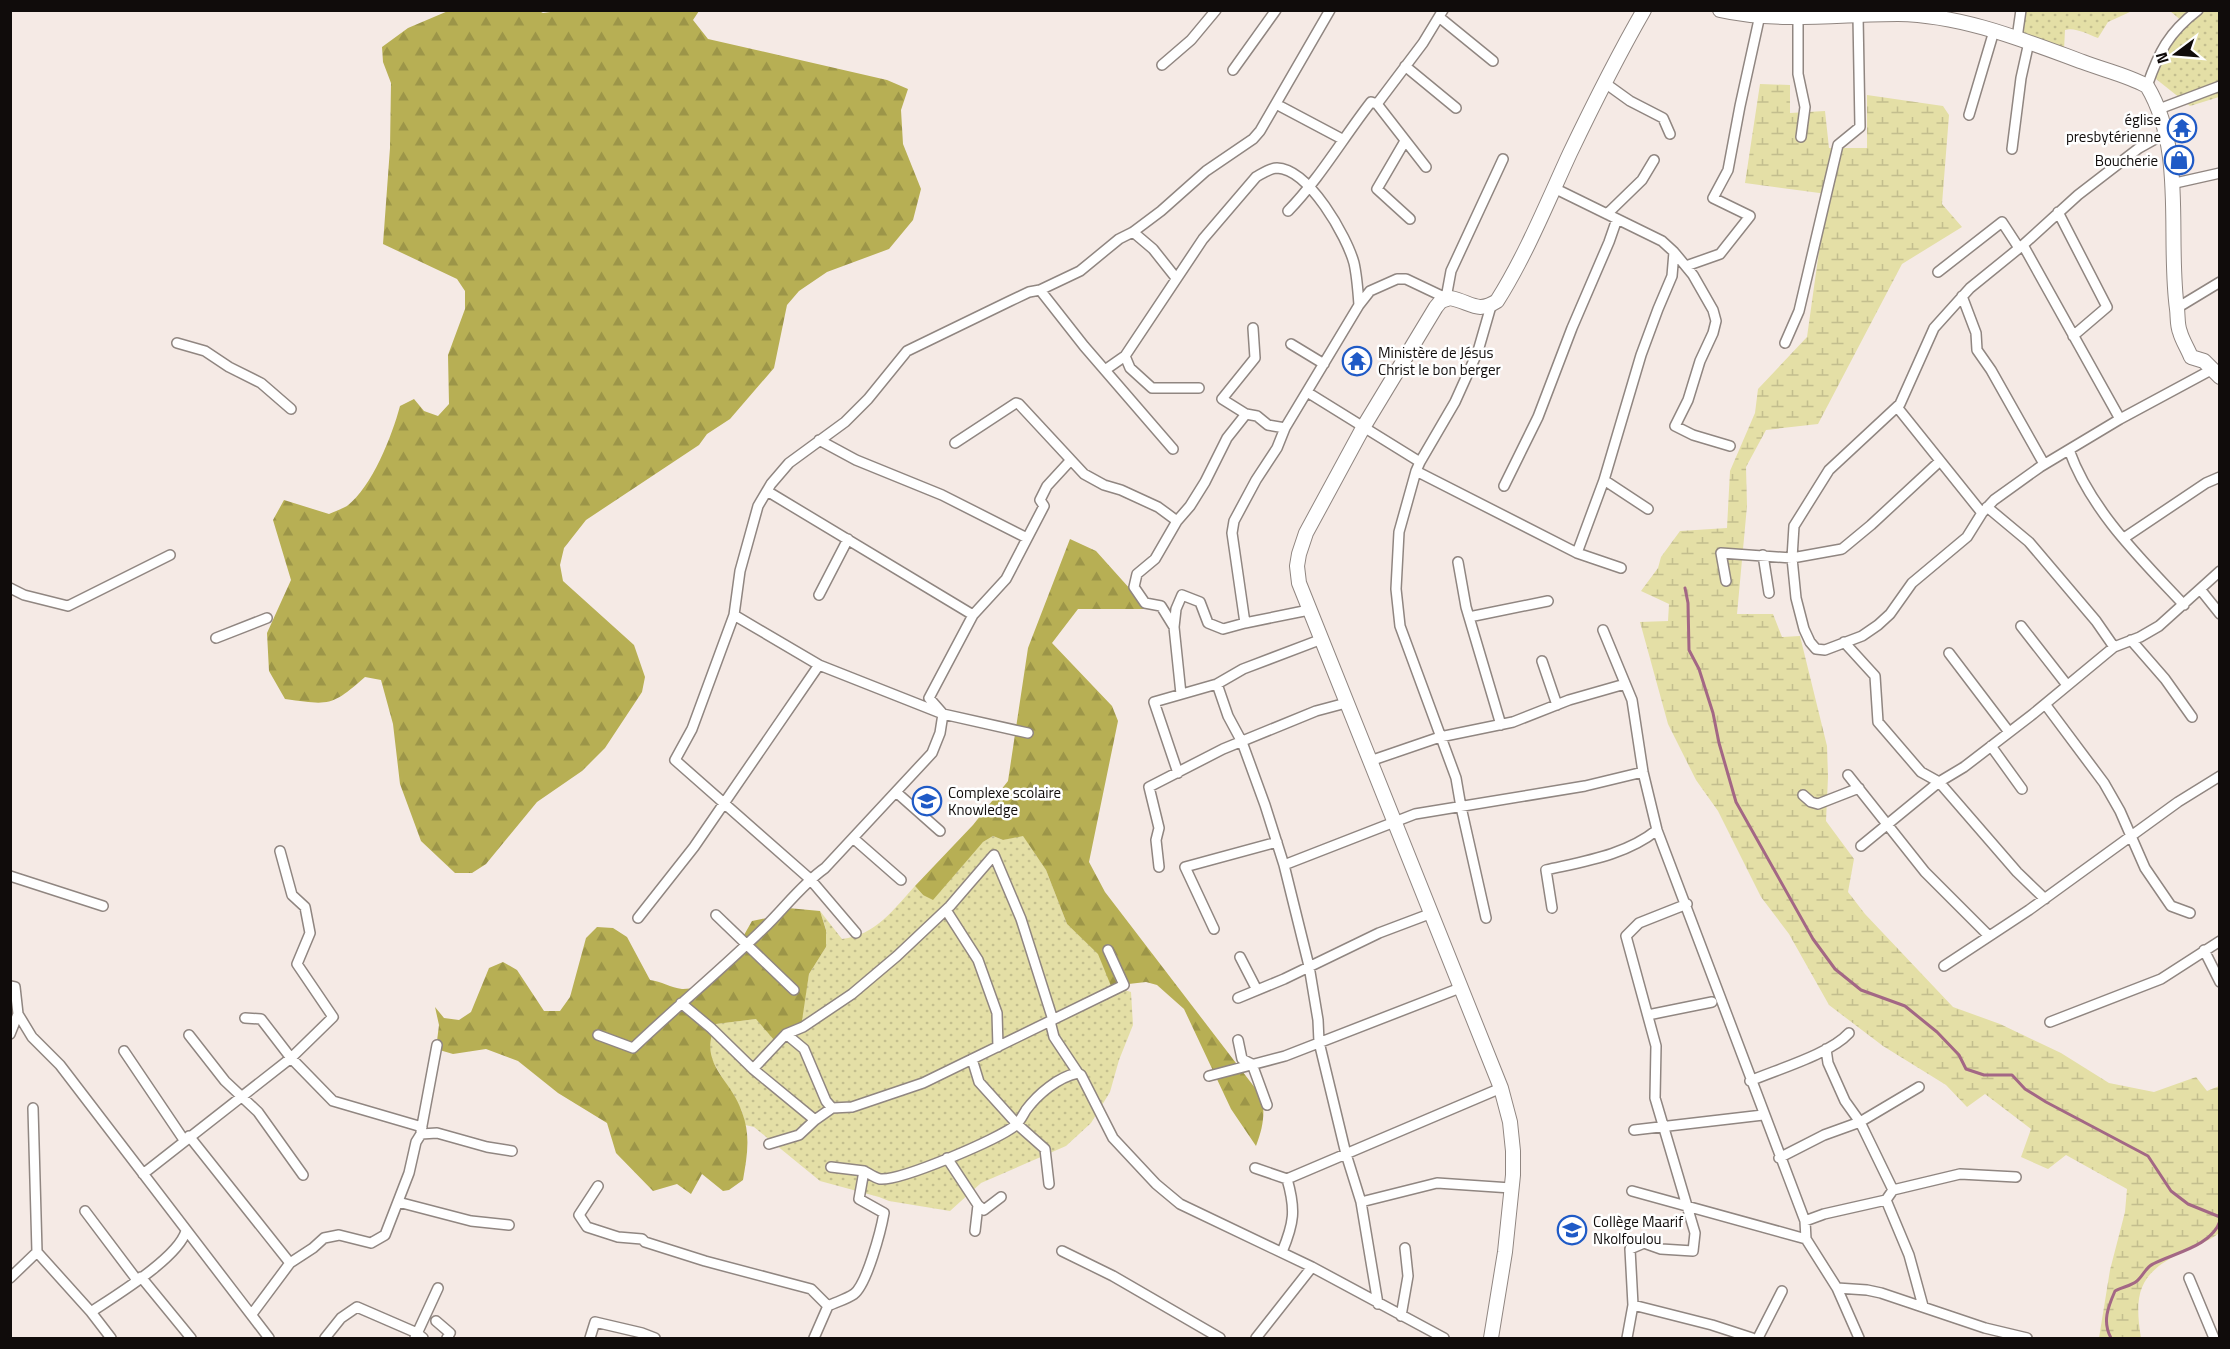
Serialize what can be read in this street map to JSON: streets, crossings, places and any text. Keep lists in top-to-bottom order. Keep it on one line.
{"places":{"temple":["église presbytérienne","Ministère de Jésus Christ le bon berger"],"shop":["Boucherie"],"school or university":["Complexe scolaire Knowledge","Collège Maarif Nkolfoulou"]},"north":"left"}
